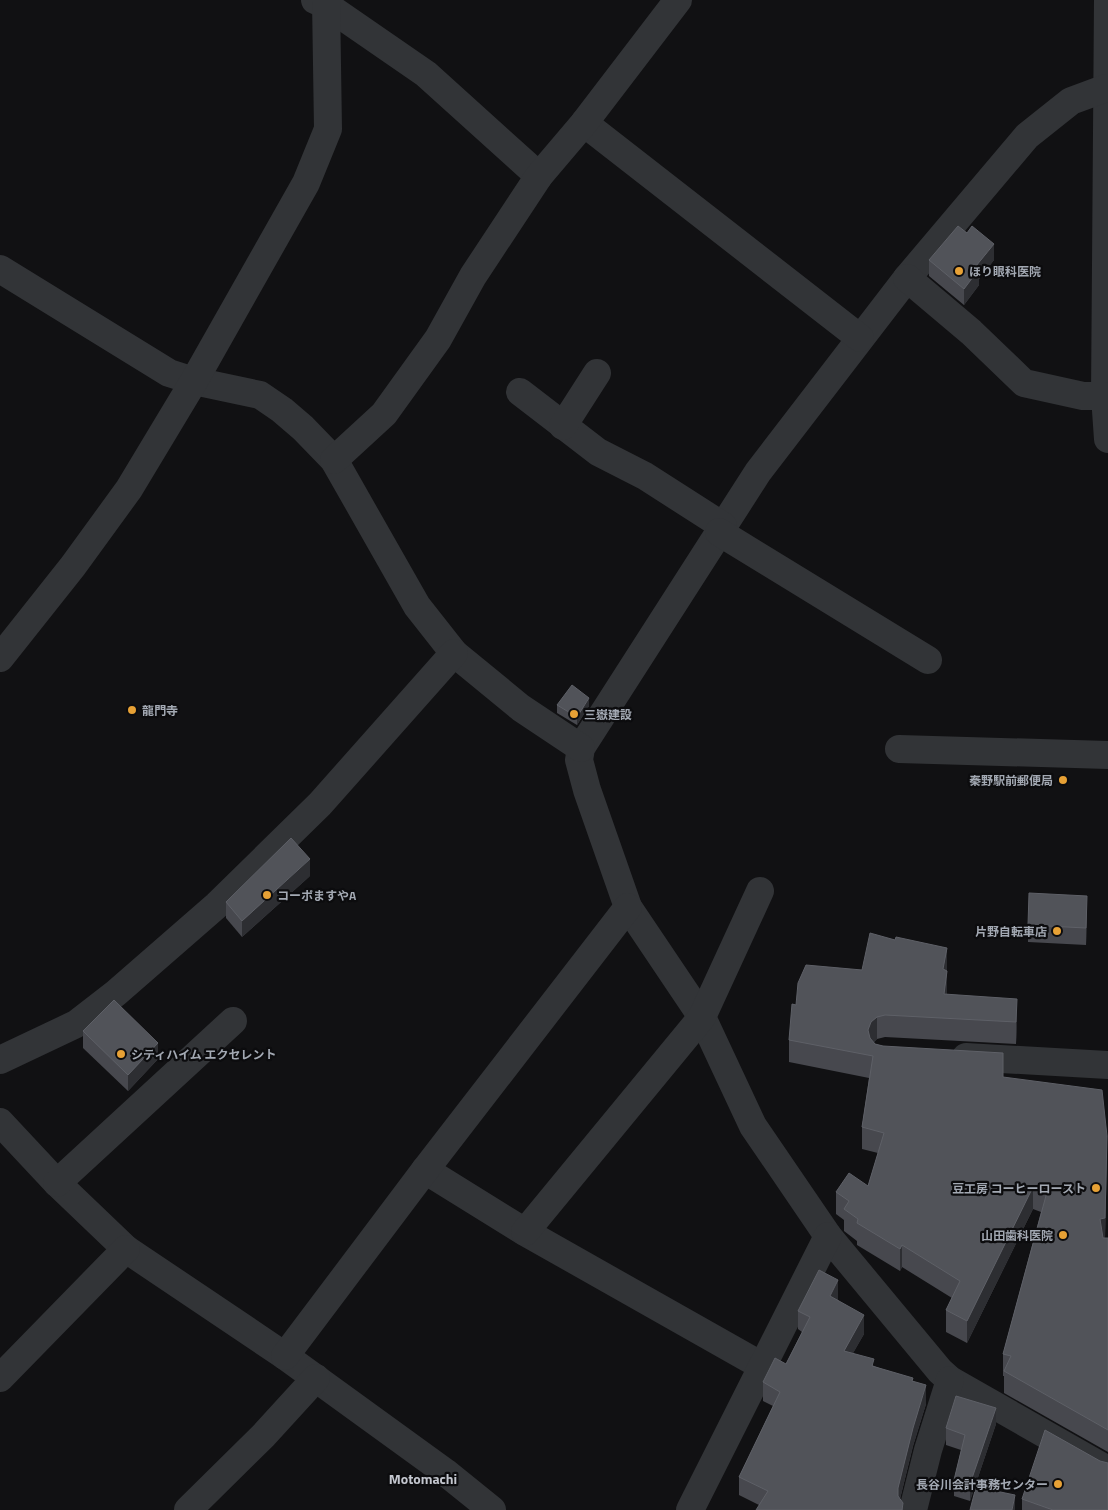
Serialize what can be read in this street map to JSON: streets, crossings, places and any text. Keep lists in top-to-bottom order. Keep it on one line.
{"districts":["Motomachi"],"places":["ほり眼科医院","龍門寺","三嶽建設","秦野駅前郵便局","コーポますやA","片野自転車店","シティハイム エクセレント","豆工房 コーヒーロースト","山田歯科医院","長谷川会計事務センター"]}
